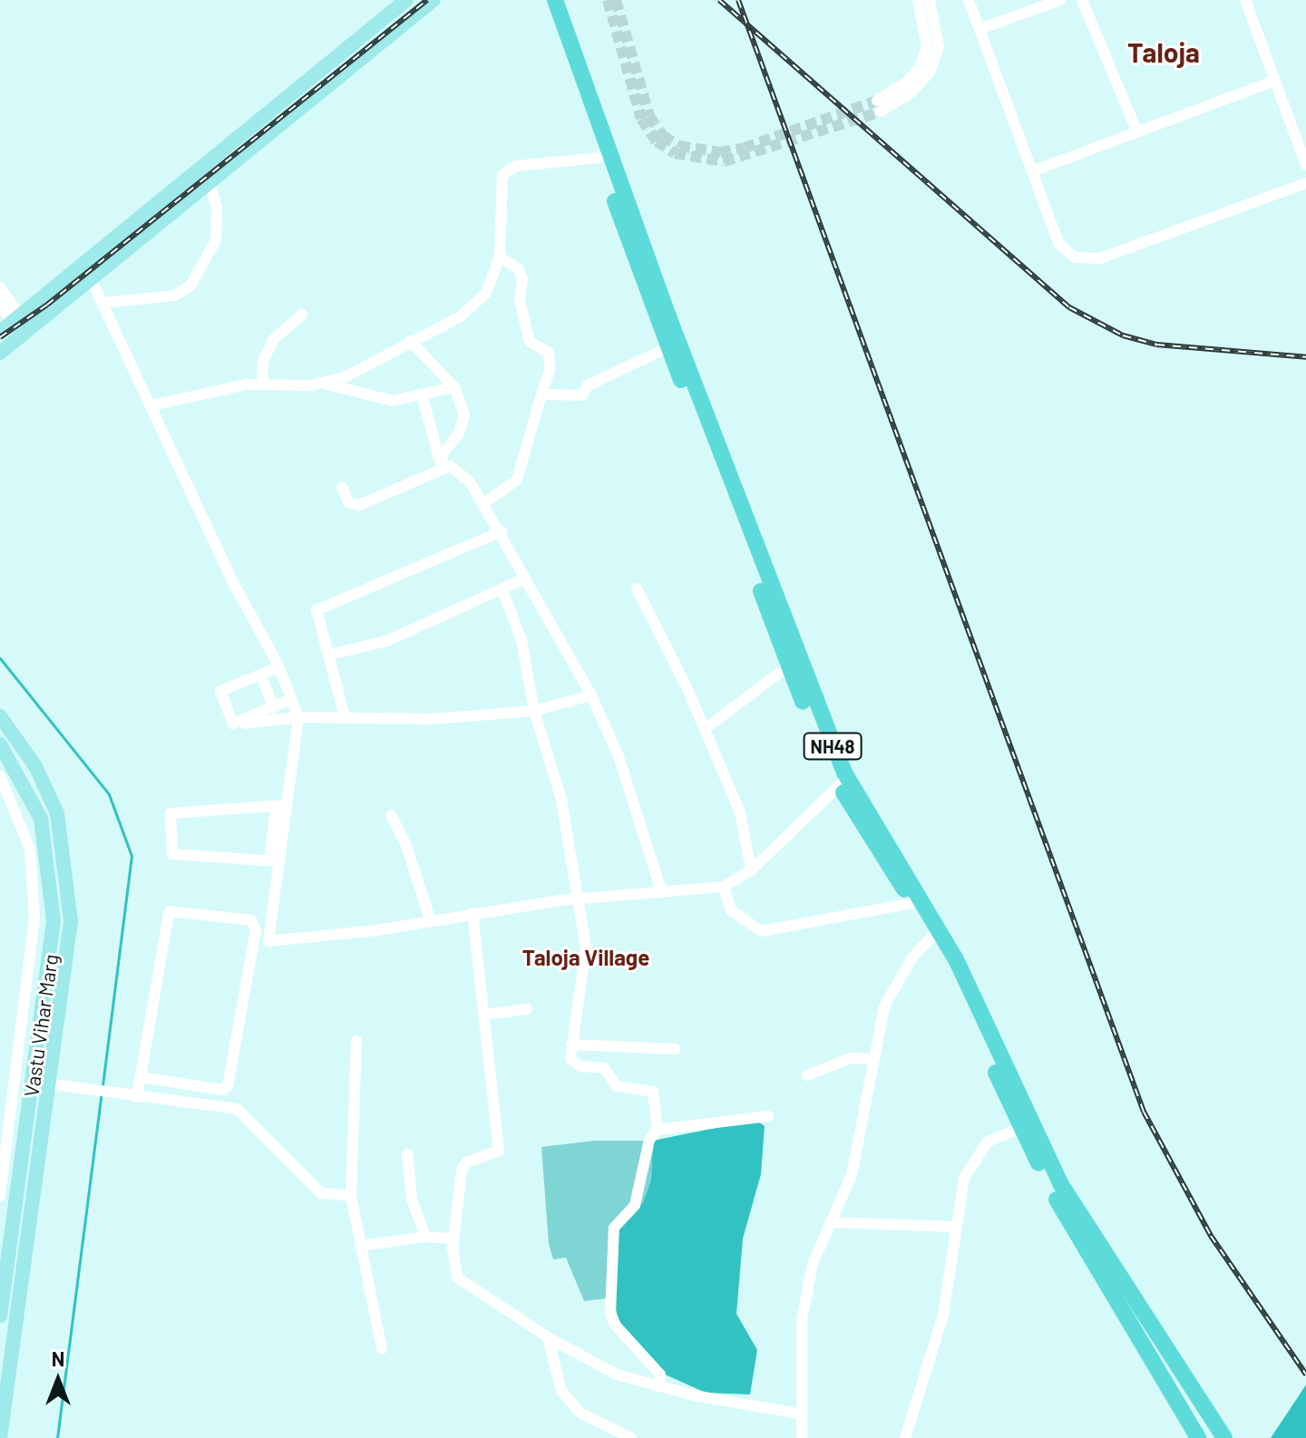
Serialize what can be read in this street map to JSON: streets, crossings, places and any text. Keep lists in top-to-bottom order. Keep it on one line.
{"streets":{"highway":["NH48"],"main road":["Vastu Vihar Marg"]},"districts":["Taloja","Taloja Village"],"north":"top"}
